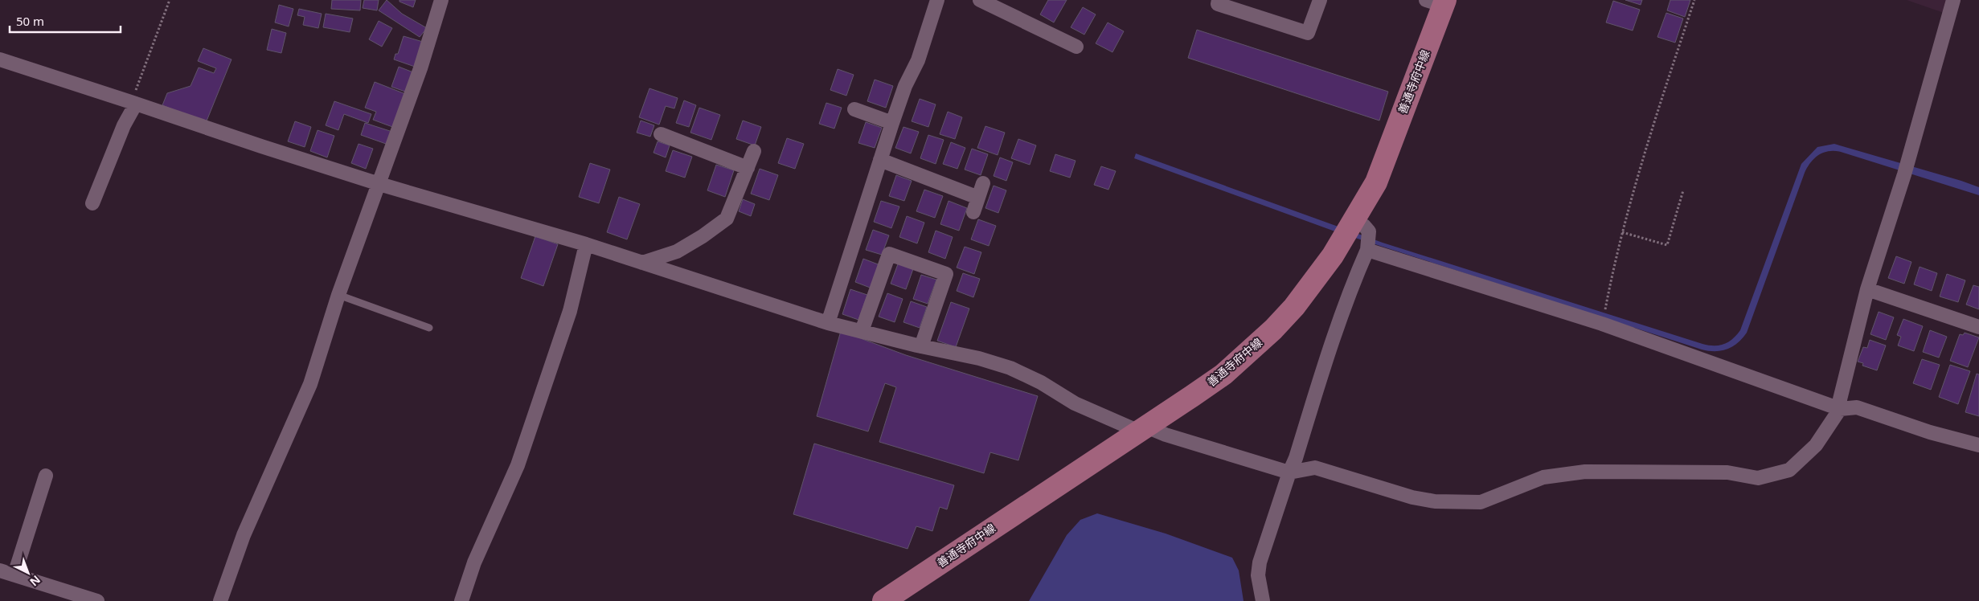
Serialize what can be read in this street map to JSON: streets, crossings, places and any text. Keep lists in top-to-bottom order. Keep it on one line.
{"streets":{"main road":["善通寺府中線"]},"scale_bar":"50 m","north":"bottom right"}
